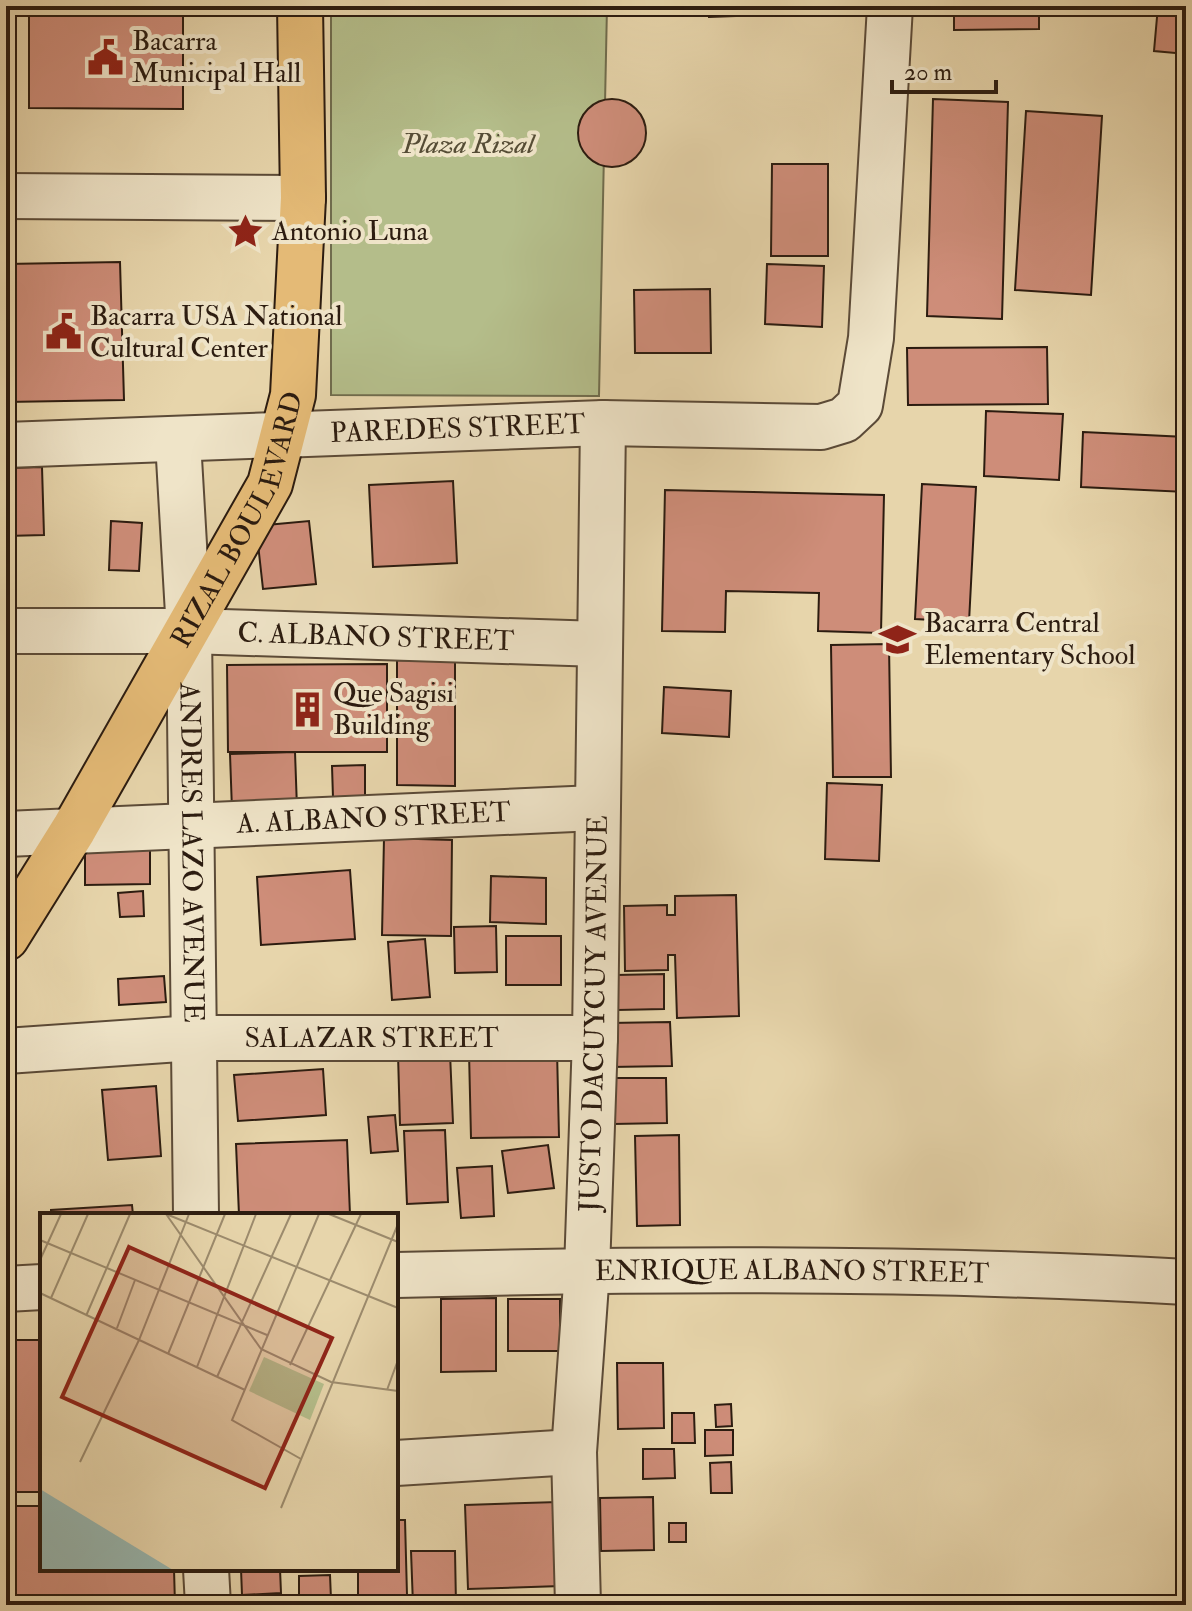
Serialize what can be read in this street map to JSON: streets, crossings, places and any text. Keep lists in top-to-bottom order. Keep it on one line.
{"streets":{"main road":["RIZAL BOULEVARD"],"street":["PAREDES STREET","C. ALBANO STREET","A. ALBANO STREET","ANDRES LAZO AVENUE","JUSTO DACUYCUY AVENUE","SALAZAR STREET","ENRIQUE ALBANO STREET"]},"crossings":[["PAREDES STREET","RIZAL BOULEVARD"],["PAREDES STREET","ANDRES LAZO AVENUE"],["PAREDES STREET","JUSTO DACUYCUY AVENUE"],["RIZAL BOULEVARD","C. ALBANO STREET"],["RIZAL BOULEVARD","A. ALBANO STREET"],["RIZAL BOULEVARD","ANDRES LAZO AVENUE"],["C. ALBANO STREET","ANDRES LAZO AVENUE"],["C. ALBANO STREET","JUSTO DACUYCUY AVENUE"],["A. ALBANO STREET","ANDRES LAZO AVENUE"],["A. ALBANO STREET","JUSTO DACUYCUY AVENUE"],["ANDRES LAZO AVENUE","SALAZAR STREET"],["JUSTO DACUYCUY AVENUE","SALAZAR STREET"],["JUSTO DACUYCUY AVENUE","ENRIQUE ALBANO STREET"]],"parks":["Plaza Rizal"],"places":{"public building":["Bacarra Municipal Hall","Bacarra USA National Cultural Center"],"place":["Antonio Luna"],"school or university":["Bacarra Central Elementary School"],"building":["Que Sagisi Building"]},"scale_bar":"20 m"}
